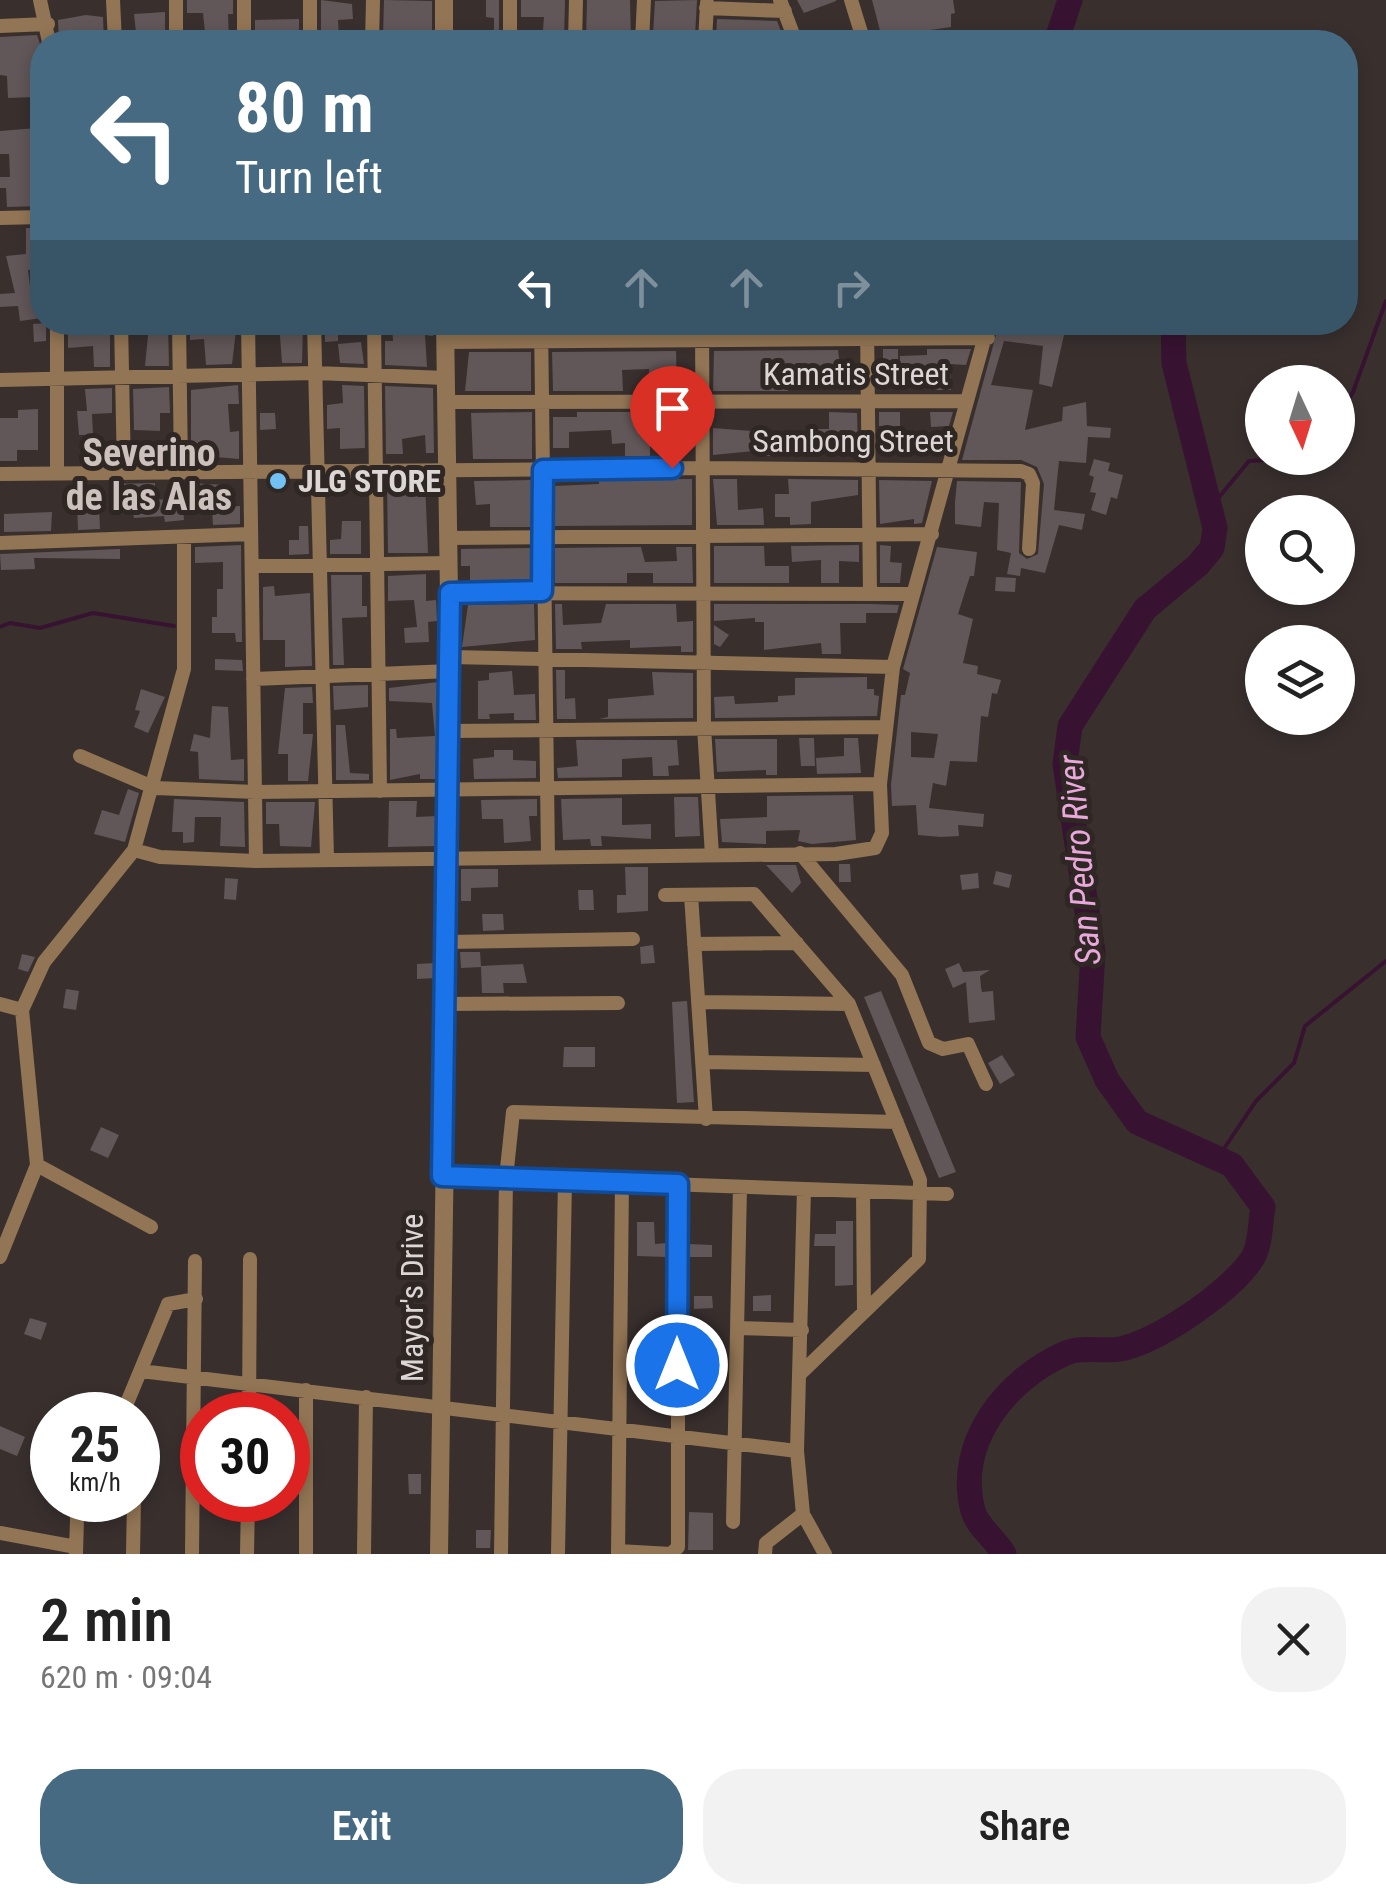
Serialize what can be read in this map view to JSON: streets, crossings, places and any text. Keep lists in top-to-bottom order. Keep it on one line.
{"streets":{"street":["Kamatis Street","Sambong Street","Mayor's Drive"]},"crossings":[["Kamatis Street","Mayor's Drive"],["Sambong Street","Mayor's Drive"]],"districts":["Severino de las Alas"],"water":["San Pedro River"],"places":["JLG STORE"],"north":"bottom","page":{"turn":["80 m","Turn left"],"speed":"25 km/h","limit":"30","heading":["2 min","620 m · 09:04"],"buttons":["Exit","Share"]}}
